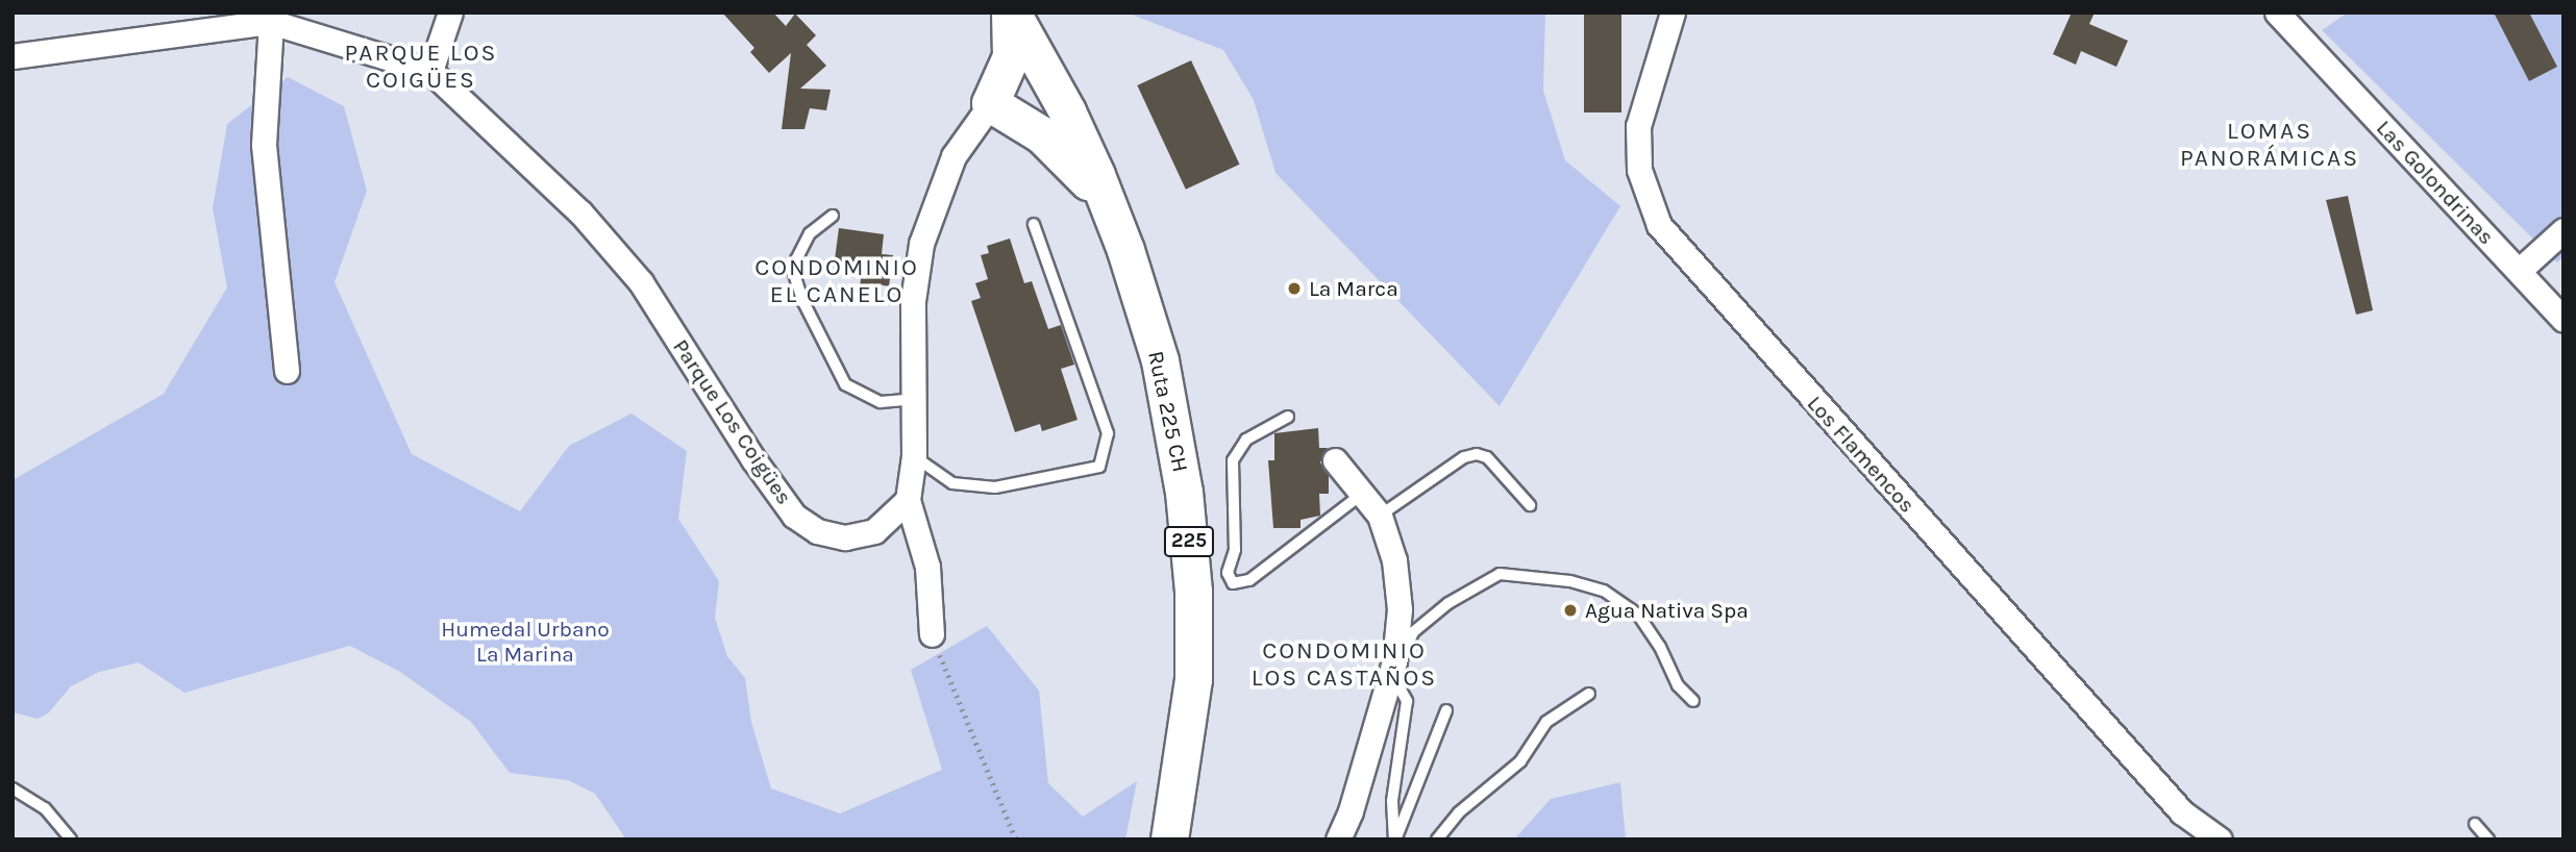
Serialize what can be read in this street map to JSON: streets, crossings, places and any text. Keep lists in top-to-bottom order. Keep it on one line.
{"streets":{"main road":["Ruta 225 CH","225"],"street":["Las Golondrinas","Parque Los Coigües","Los Flamencos"]},"districts":["PARQUE LOS COIGÜES","LOMAS PANORÁMICAS","CONDOMINIO EL CANELO","CONDOMINIO LOS CASTAÑOS"],"parks":["Humedal Urbano La Marina"],"places":["La Marca","Agua Nativa Spa"]}
